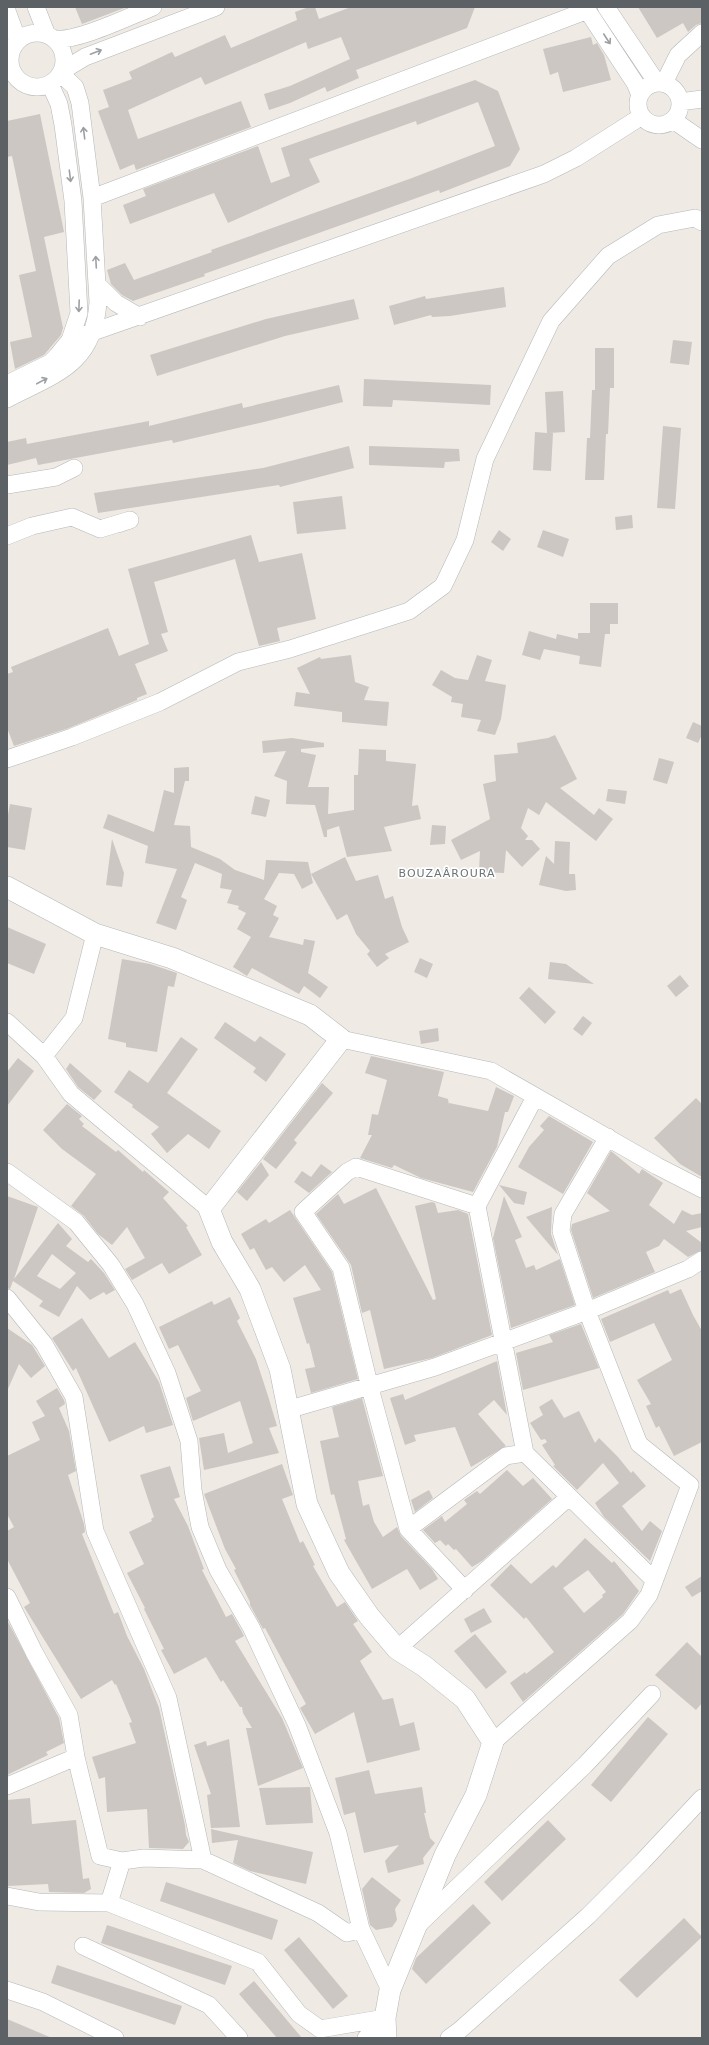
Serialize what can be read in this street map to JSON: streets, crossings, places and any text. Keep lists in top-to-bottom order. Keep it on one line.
{"districts":["BOUZAÂROURA"]}
